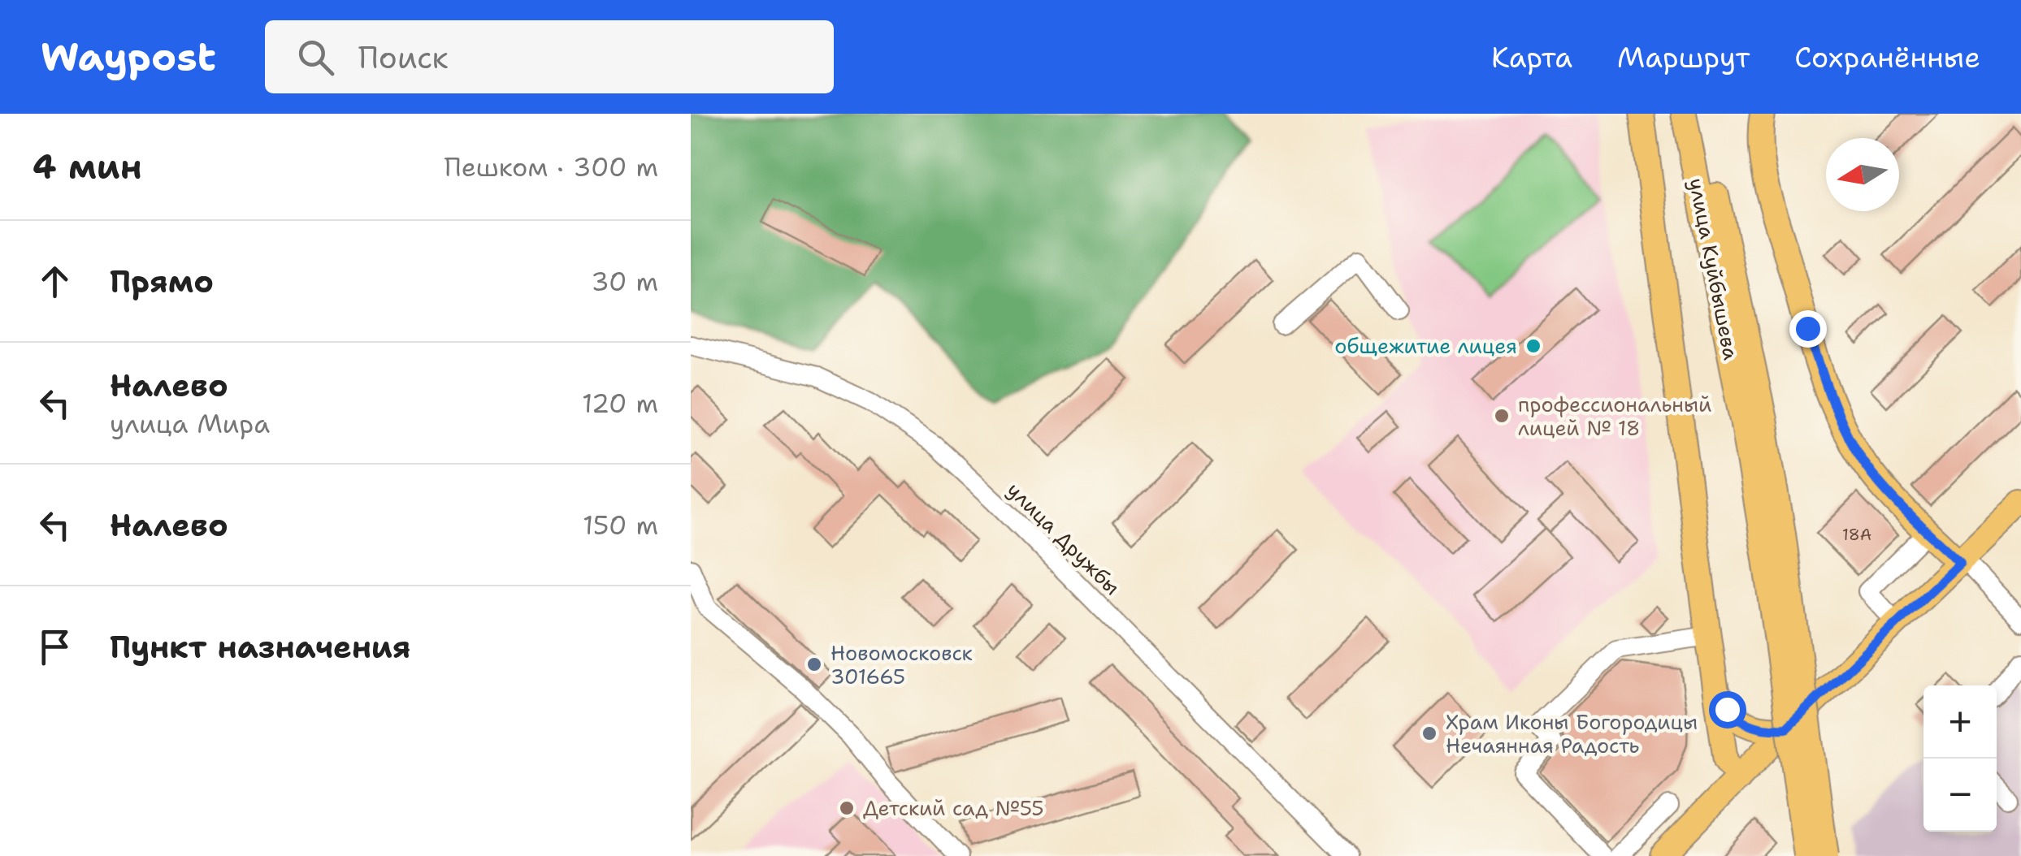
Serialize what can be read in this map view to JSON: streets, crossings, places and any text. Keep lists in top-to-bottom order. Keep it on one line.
{"streets":{"main road":["улица Куйбышева"],"street":["улица Дружбы"]},"places":["общежитие лицея","профессиональный лицей № 18","Новомосковск 301665","Храм Иконы Богородицы Нечаянная Радость","Детский сад №55"],"house_numbers":["18А"],"north":"left","page":{"header":"Waypost","search":"Поиск","nav":["Карта","Маршрут","Сохранённые"],"heading":["4 мин","Пешком · 300 m"],"list":[["Прямо","30 m"],["Налево","улица Мира","120 m"],["Налево","150 m"],"Пункт назначения"],"map_buttons":["+","−"]}}
